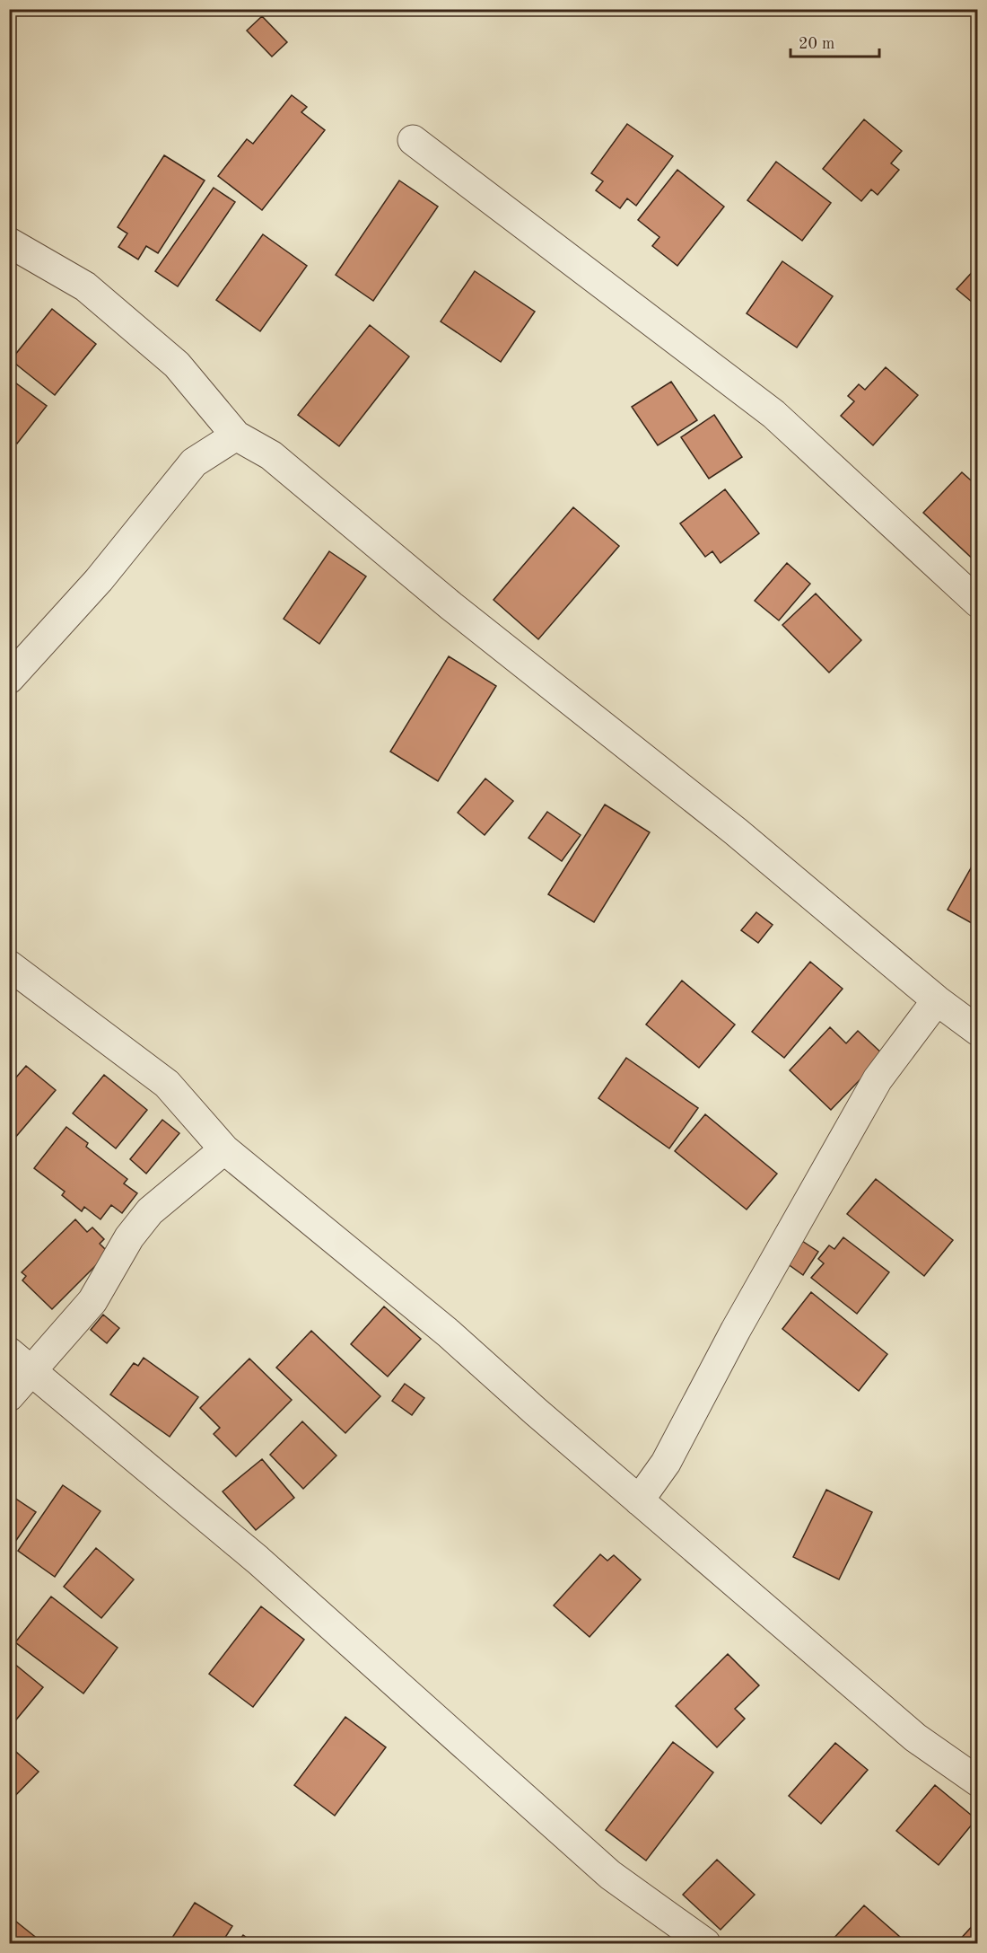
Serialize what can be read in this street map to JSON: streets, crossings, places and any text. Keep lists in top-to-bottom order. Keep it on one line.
{"scale_bar":"20 m"}
